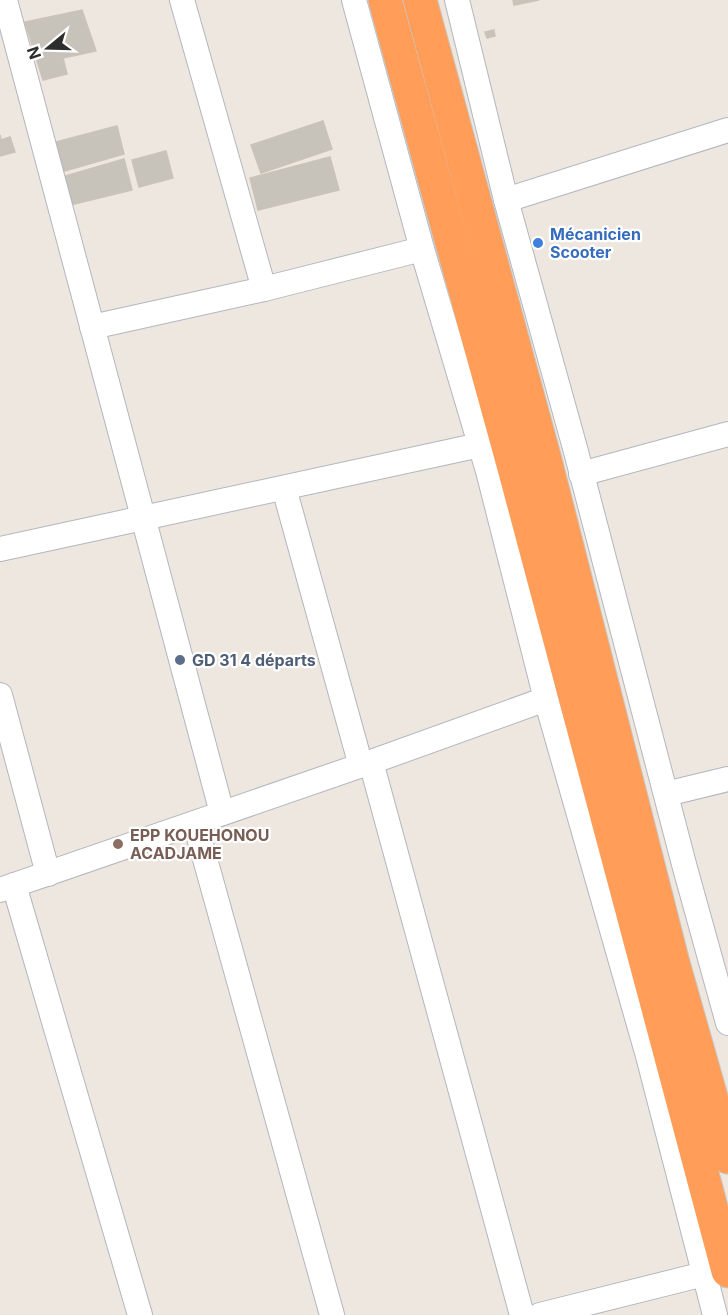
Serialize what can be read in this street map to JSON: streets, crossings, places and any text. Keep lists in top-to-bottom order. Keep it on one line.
{"places":["Mécanicien Scooter","GD 31 4 départs","EPP KOUEHONOU ACADJAME"],"north":"left"}
